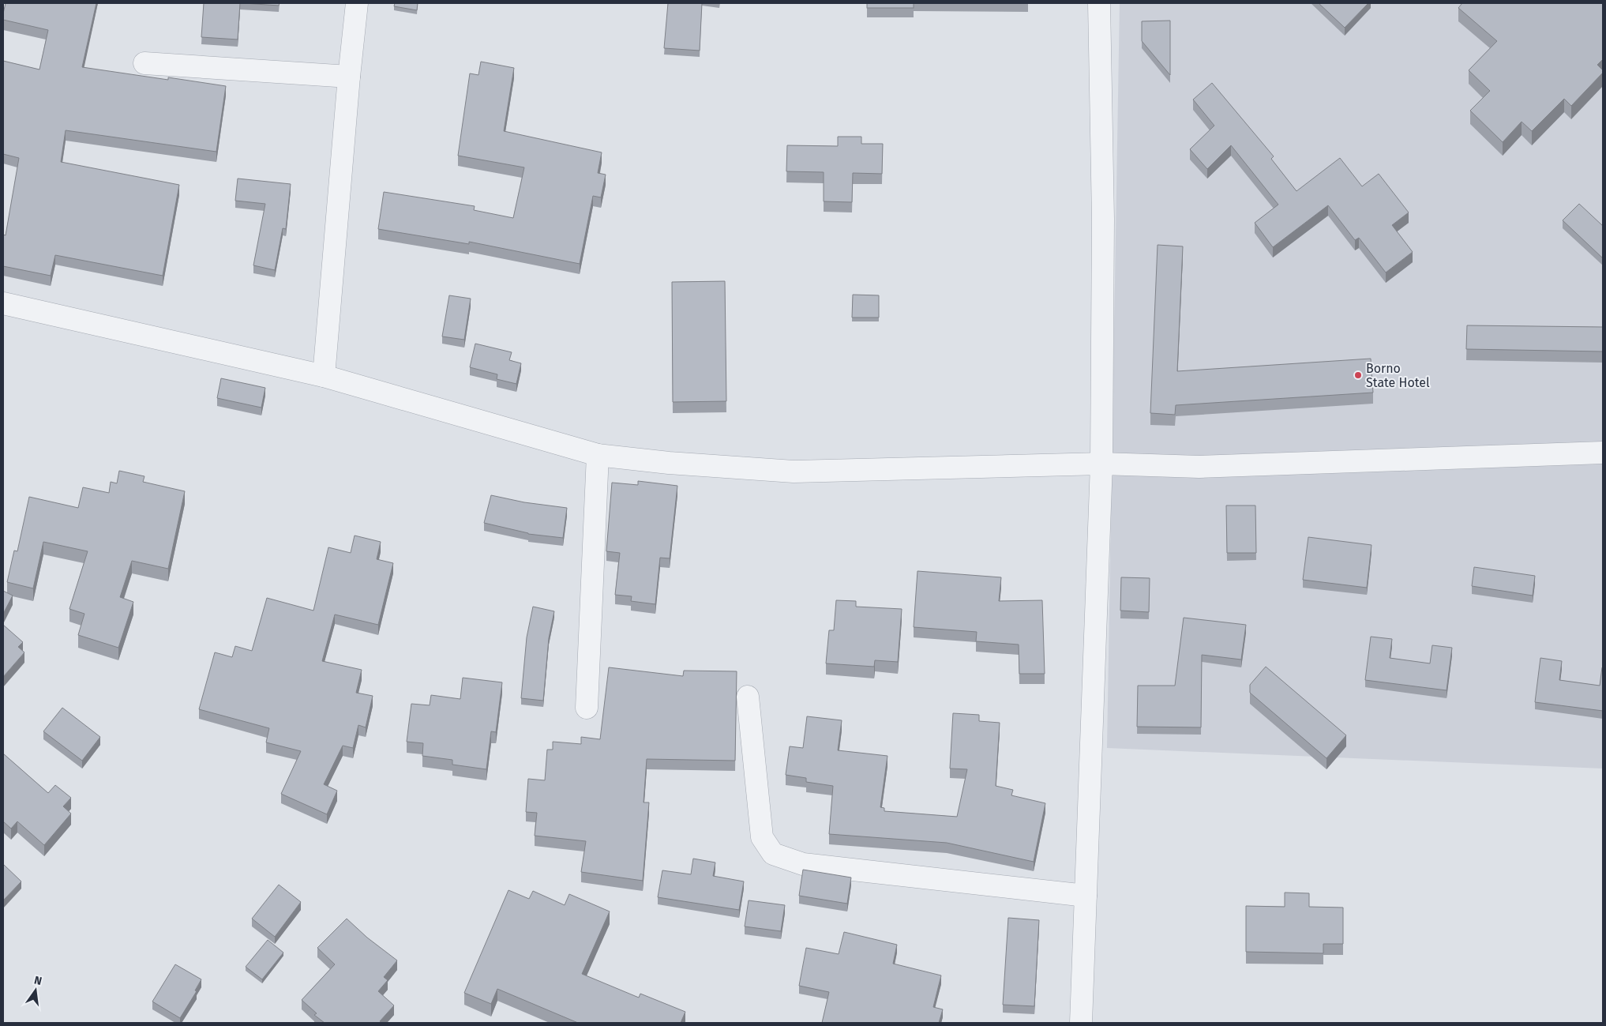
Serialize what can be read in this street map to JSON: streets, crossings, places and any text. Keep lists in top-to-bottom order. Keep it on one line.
{"places":["Borno State Hotel"],"north":"top"}
